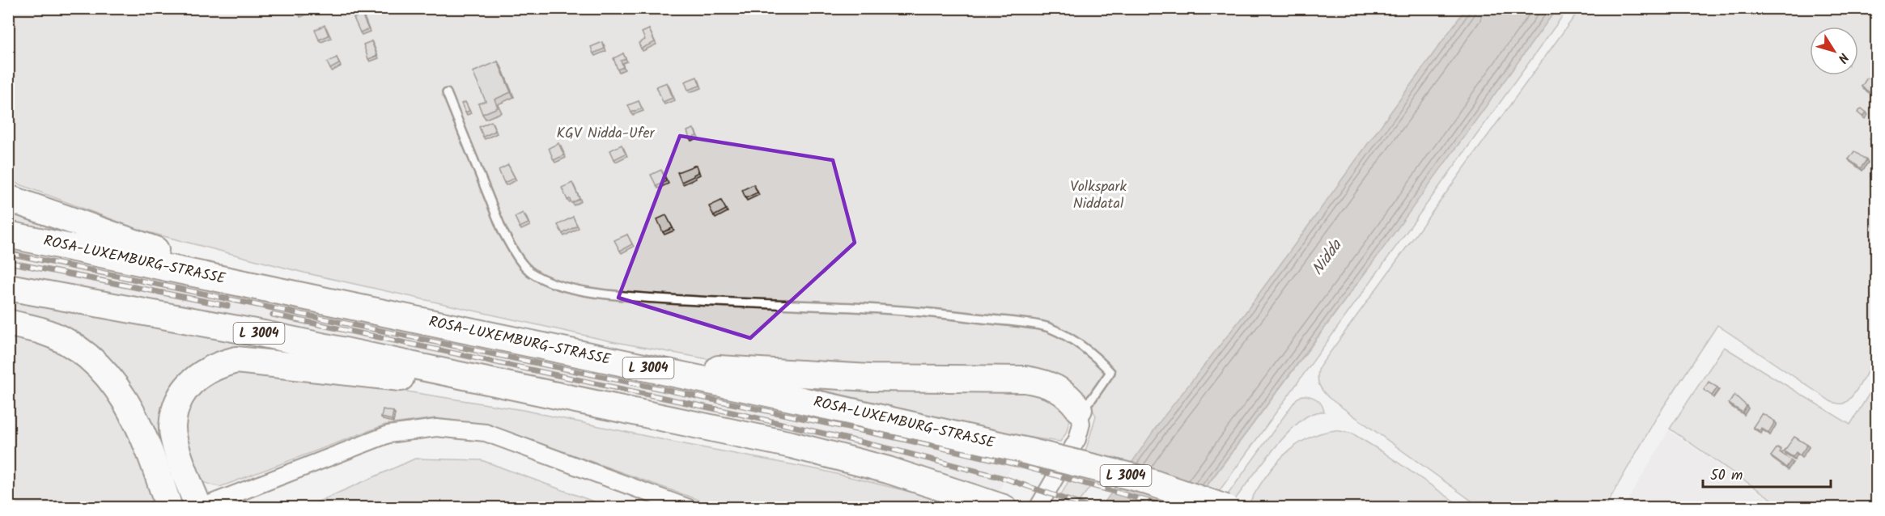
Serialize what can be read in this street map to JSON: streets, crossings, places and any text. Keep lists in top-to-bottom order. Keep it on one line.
{"streets":{"highway":["ROSA-LUXEMBURG-STRASSE","L 3004"]},"water":["Nidda"],"parks":["KGV Nidda-Ufer","Volkspark Niddatal"],"scale_bar":"50 m","north":"bottom right"}
